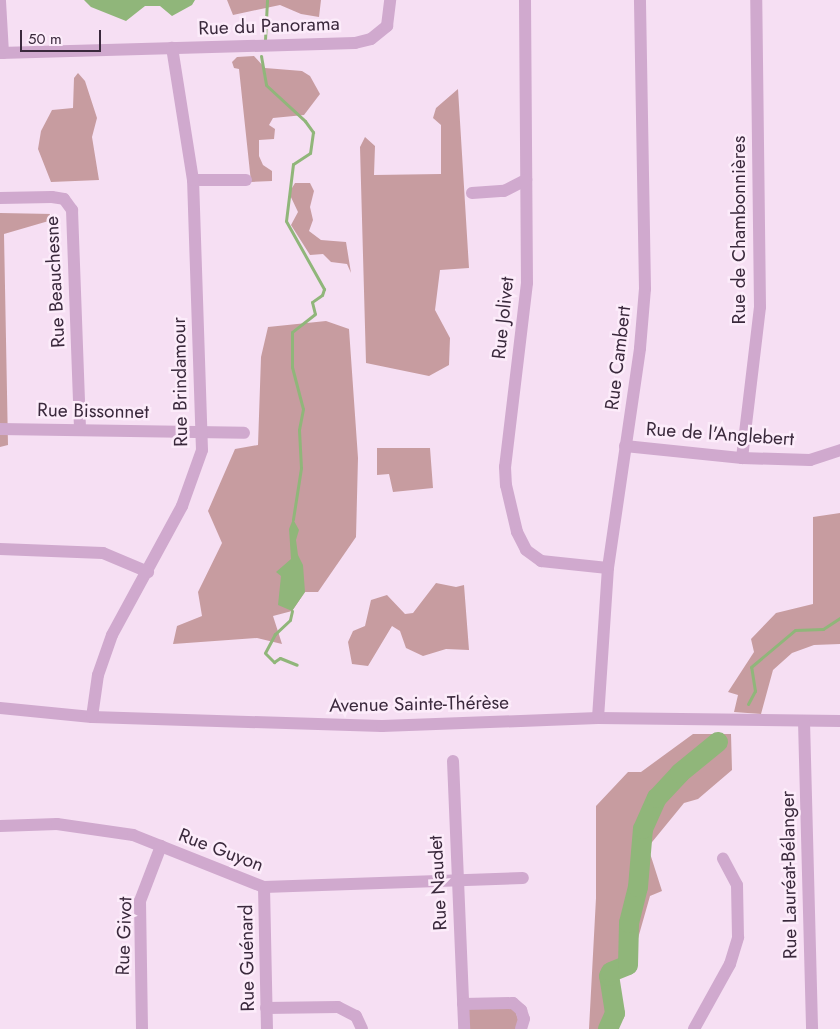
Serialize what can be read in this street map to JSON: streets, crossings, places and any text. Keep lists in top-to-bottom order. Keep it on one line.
{"streets":{"street":["Rue du Panorama","Rue de Chambonnières","Rue Beauchesne","Rue Jolivet","Rue Cambert","Rue Brindamour","Rue Bissonnet","Rue de l'Anglebert","Avenue Sainte-Thérèse","Rue Guyon","Rue Lauréat-Bélanger","Rue Naudet","Rue Givot","Rue Guénard"]},"crossings":[["Rue du Panorama","Rue Brindamour"],["Rue de Chambonnières","Rue de l'Anglebert"],["Rue Beauchesne","Rue Bissonnet"],["Rue Jolivet","Rue Cambert"],["Rue Cambert","Rue de l'Anglebert"],["Rue Cambert","Avenue Sainte-Thérèse"],["Rue Brindamour","Rue Bissonnet"],["Rue Brindamour","Avenue Sainte-Thérèse"],["Avenue Sainte-Thérèse","Rue Lauréat-Bélanger"],["Rue Guyon","Rue Naudet"],["Rue Guyon","Rue Givot"],["Rue Guyon","Rue Guénard"]],"scale_bar":"50 m"}
